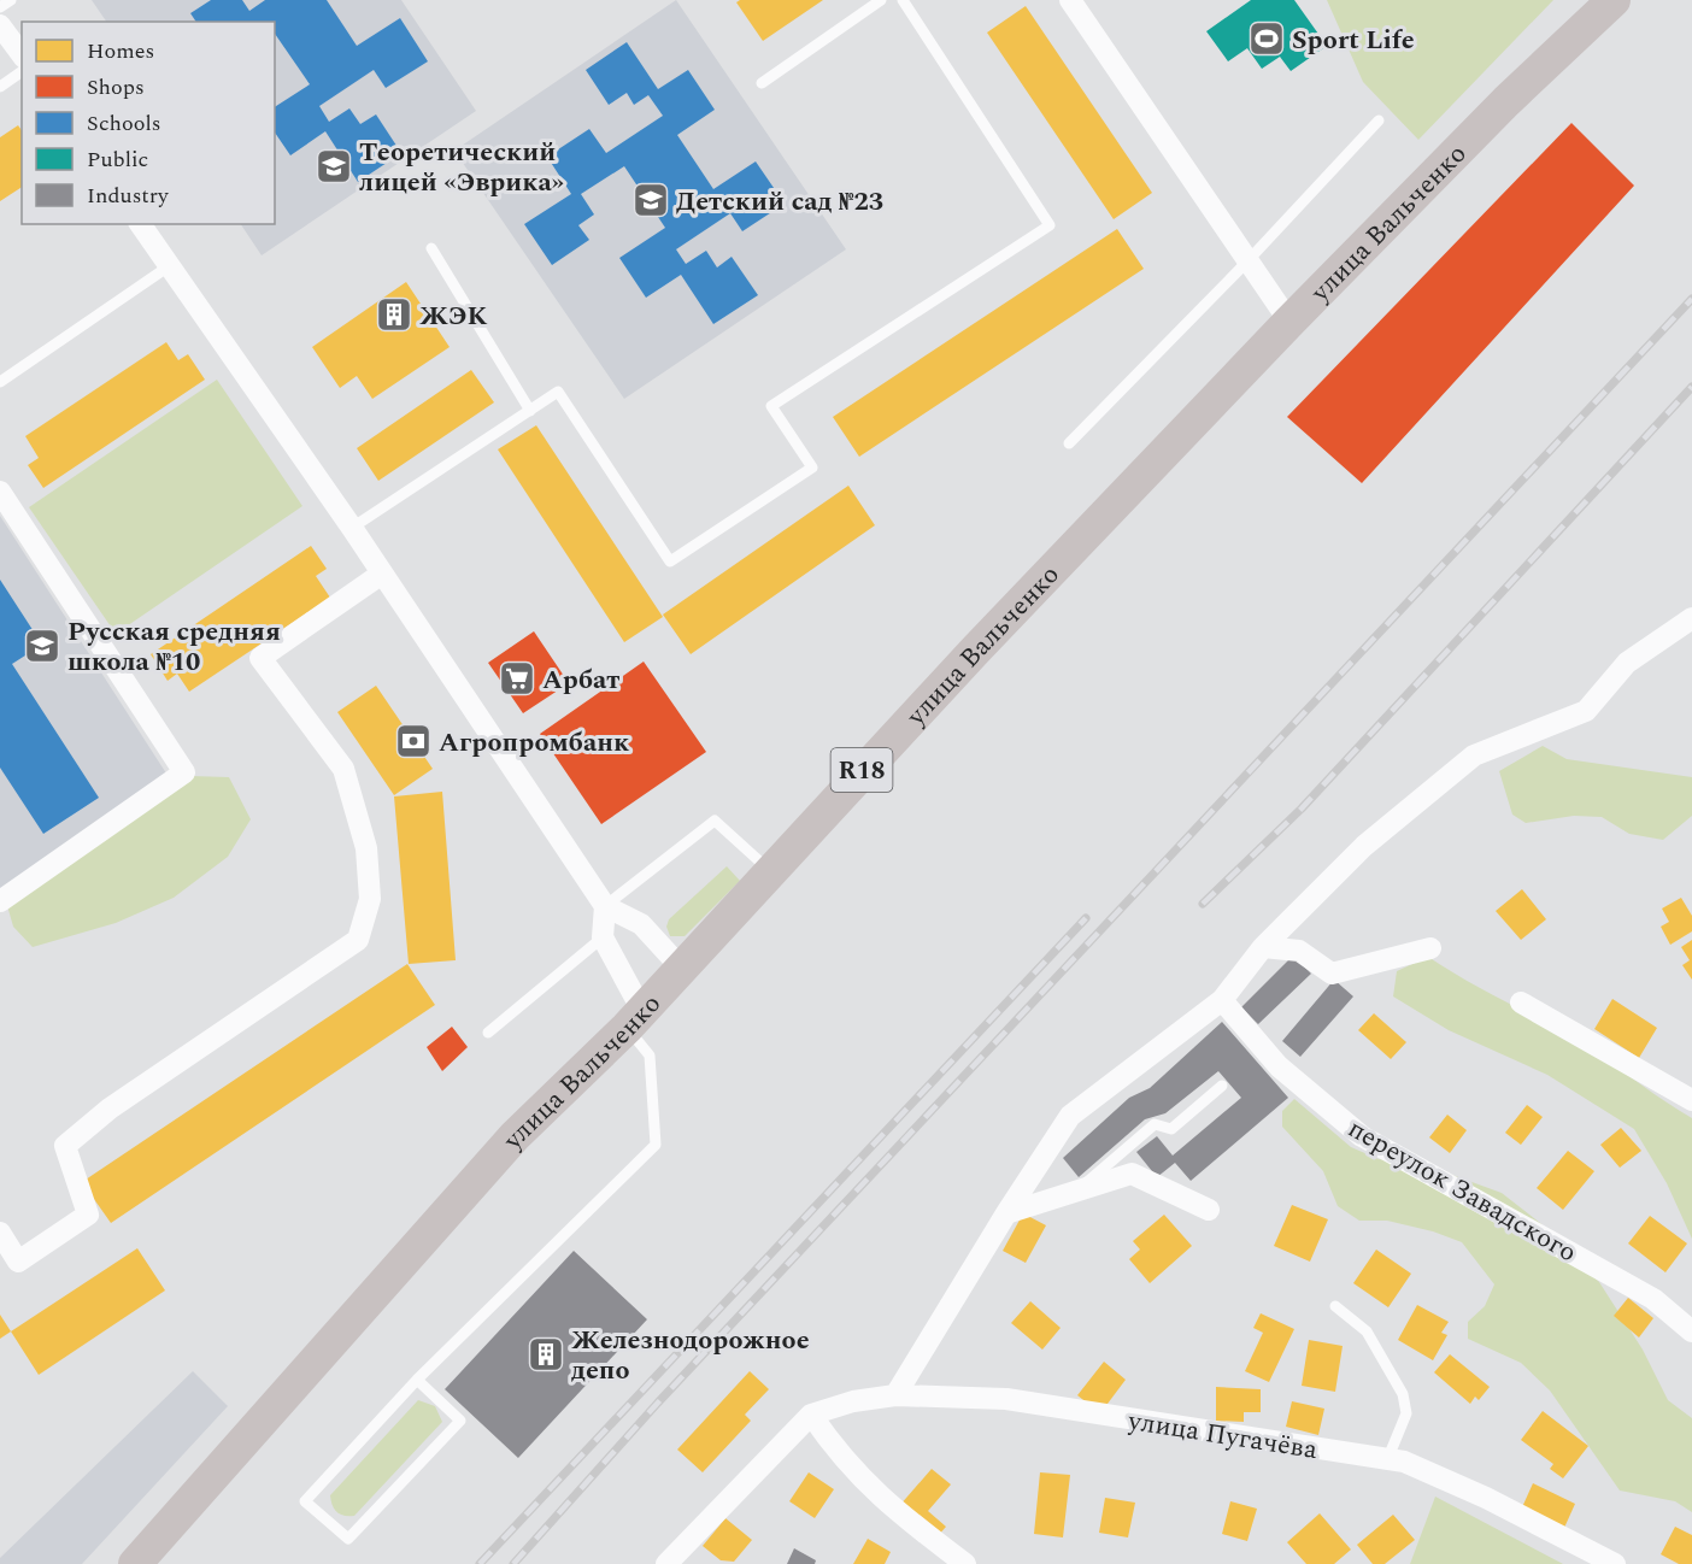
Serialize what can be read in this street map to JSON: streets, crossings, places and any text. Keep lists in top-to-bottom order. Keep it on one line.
{"streets":{"main road":["улица Вальченко","R18"],"street":["переулок Завадского","улица Пугачёва"]},"places":{"sports":["Sport Life"],"school or university":["Теоретический лицей «Эврика»","Детский сад №23","Русская средняя школа №10"],"building":["ЖЭК","Железнодорожное депо"],"supermarket":["Арбат"],"bank":["Агропромбанк"]},"legend":["Homes","Shops","Schools","Public","Industry"]}
